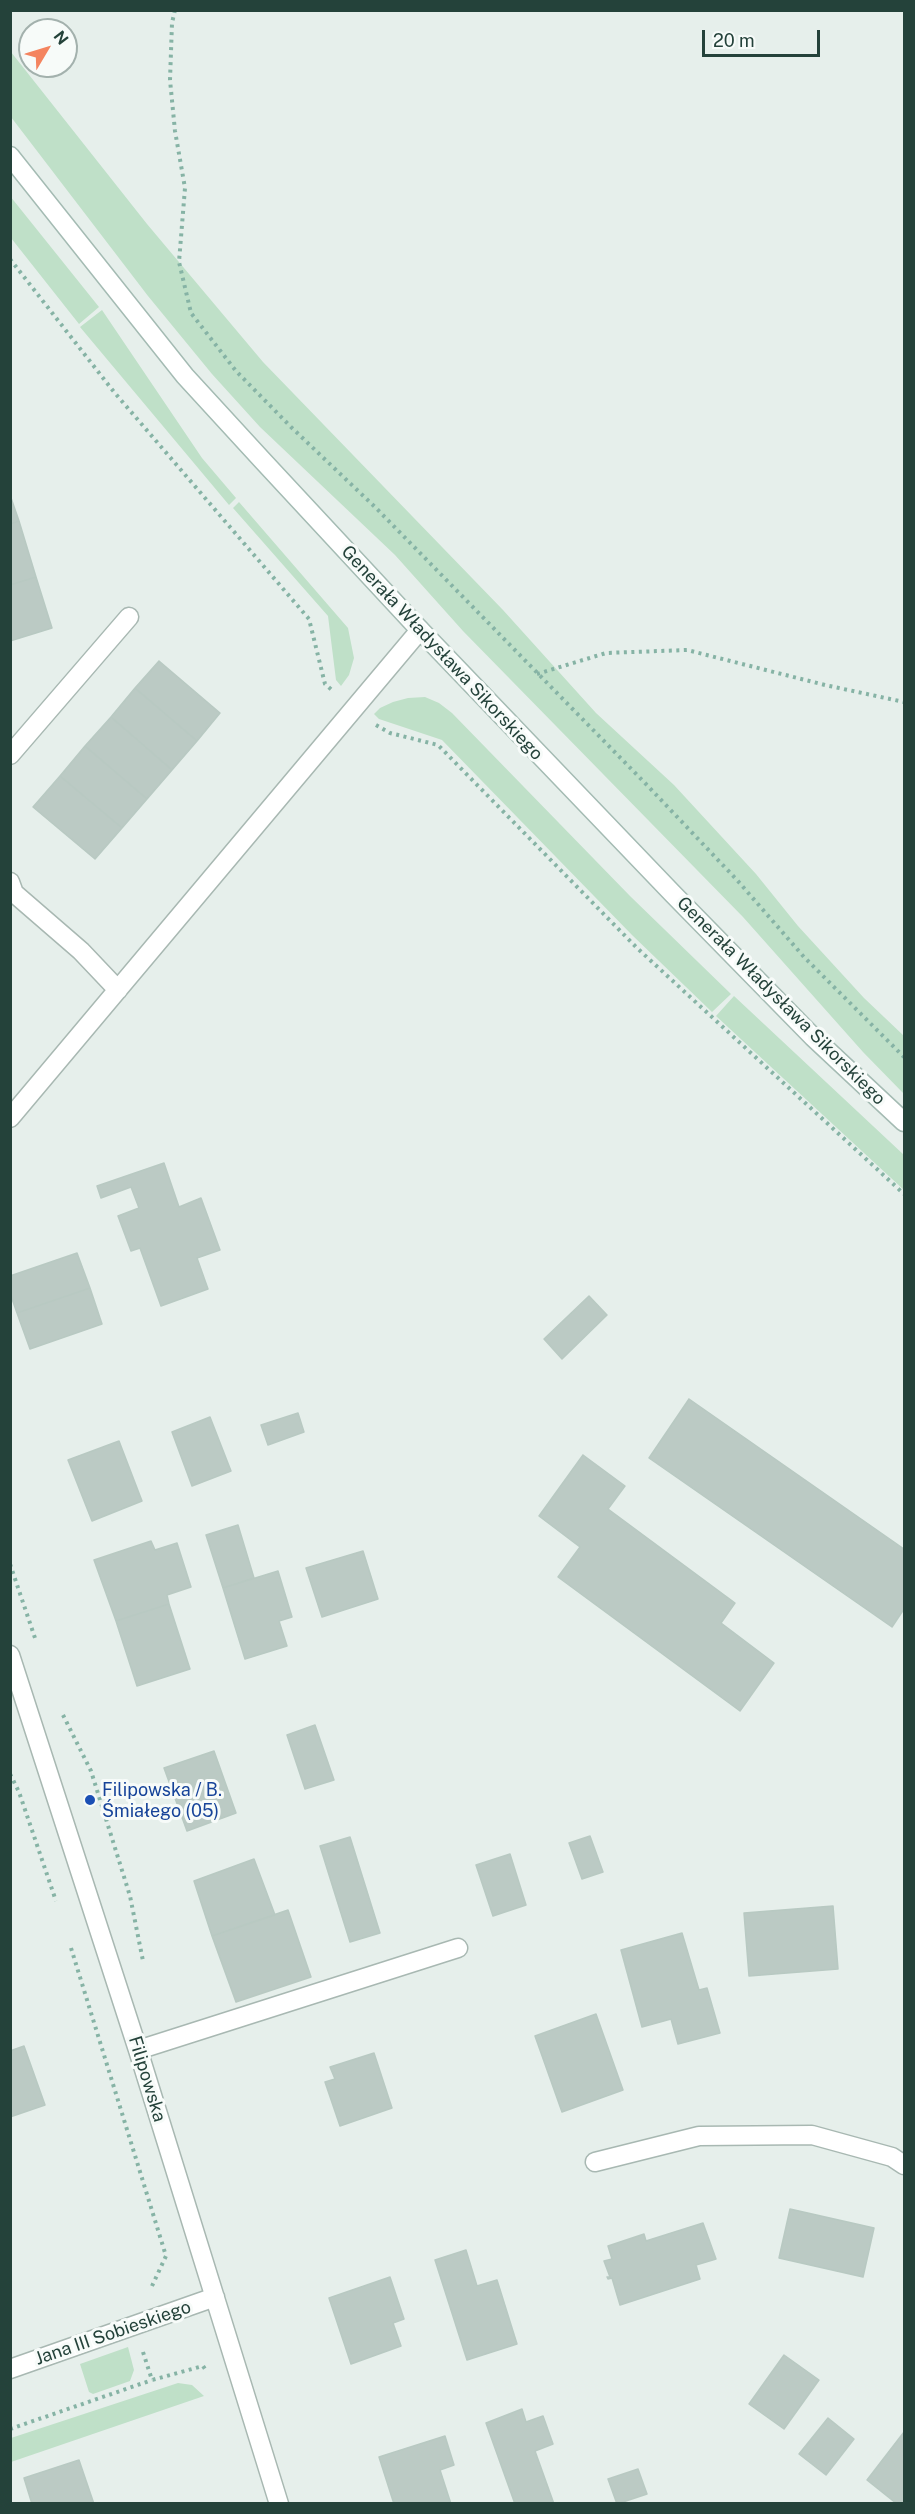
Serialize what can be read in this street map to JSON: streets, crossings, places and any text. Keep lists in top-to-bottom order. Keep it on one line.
{"streets":{"street":["Generała Władysława Sikorskiego","Filipowska","Jana III Sobieskiego"]},"crossings":[["Filipowska","Jana III Sobieskiego"]],"places":["Filipowska / B. Śmiałego (05)"],"scale_bar":"20 m","north":"top right"}
